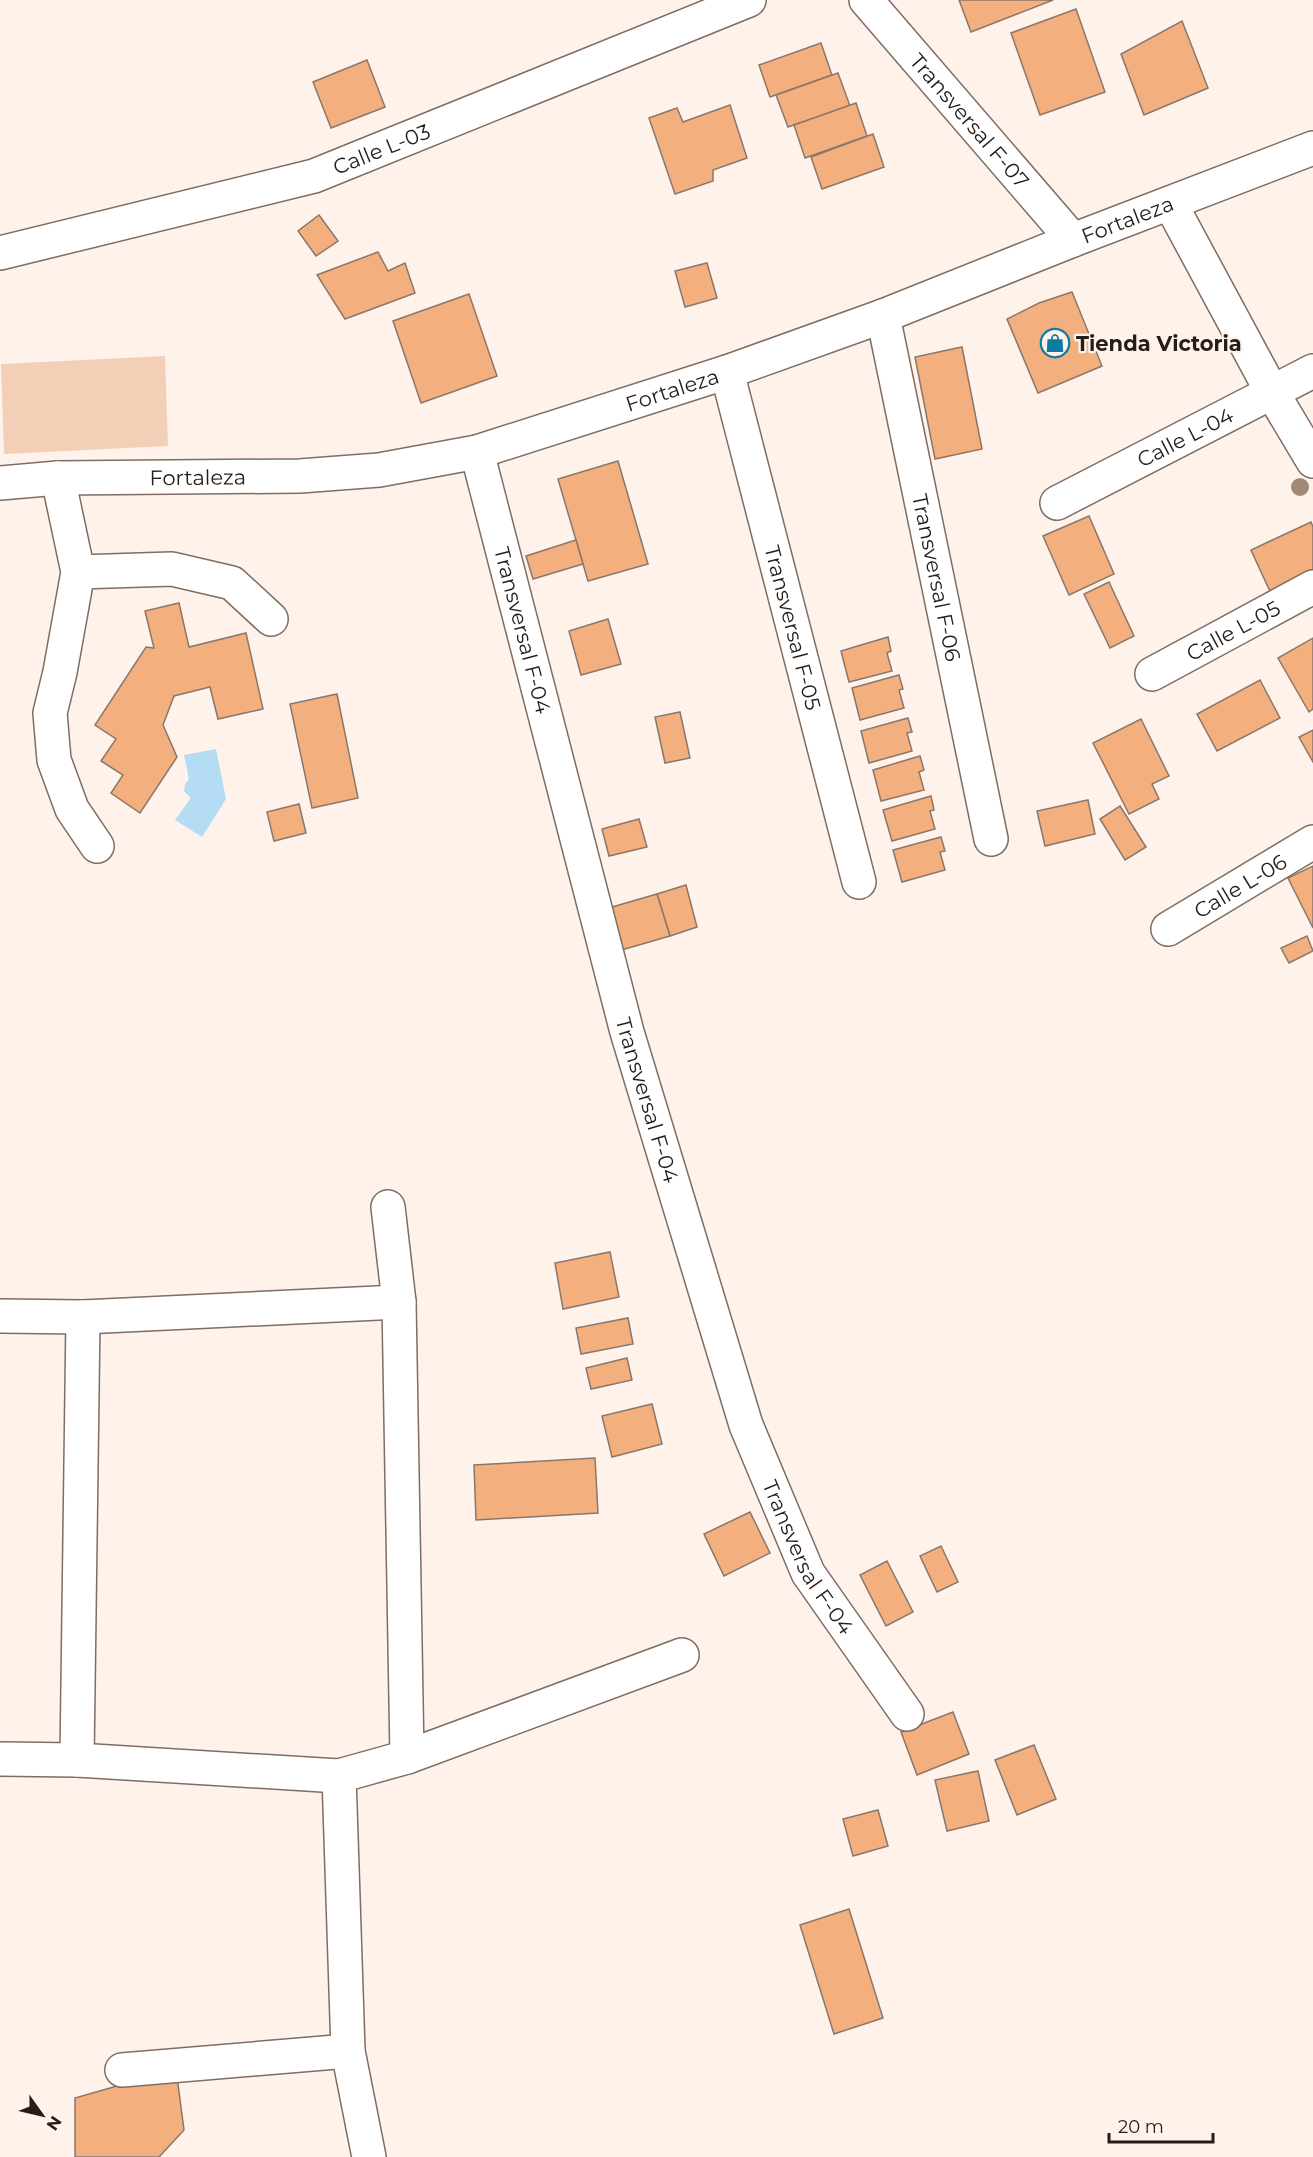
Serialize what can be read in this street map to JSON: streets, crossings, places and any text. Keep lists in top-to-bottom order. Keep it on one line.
{"streets":{"street":["Transversal F-07","Calle L-03","Fortaleza","Calle L-04","Transversal F-06","Transversal F-05","Calle L-05","Transversal F-04","Calle L-06"]},"crossings":[["Transversal F-07","Fortaleza"],["Fortaleza","Transversal F-06"],["Fortaleza","Transversal F-05"],["Fortaleza","Transversal F-04"]],"places":{"shop":["Tienda Victoria"]},"scale_bar":"20 m","north":"bottom right"}
